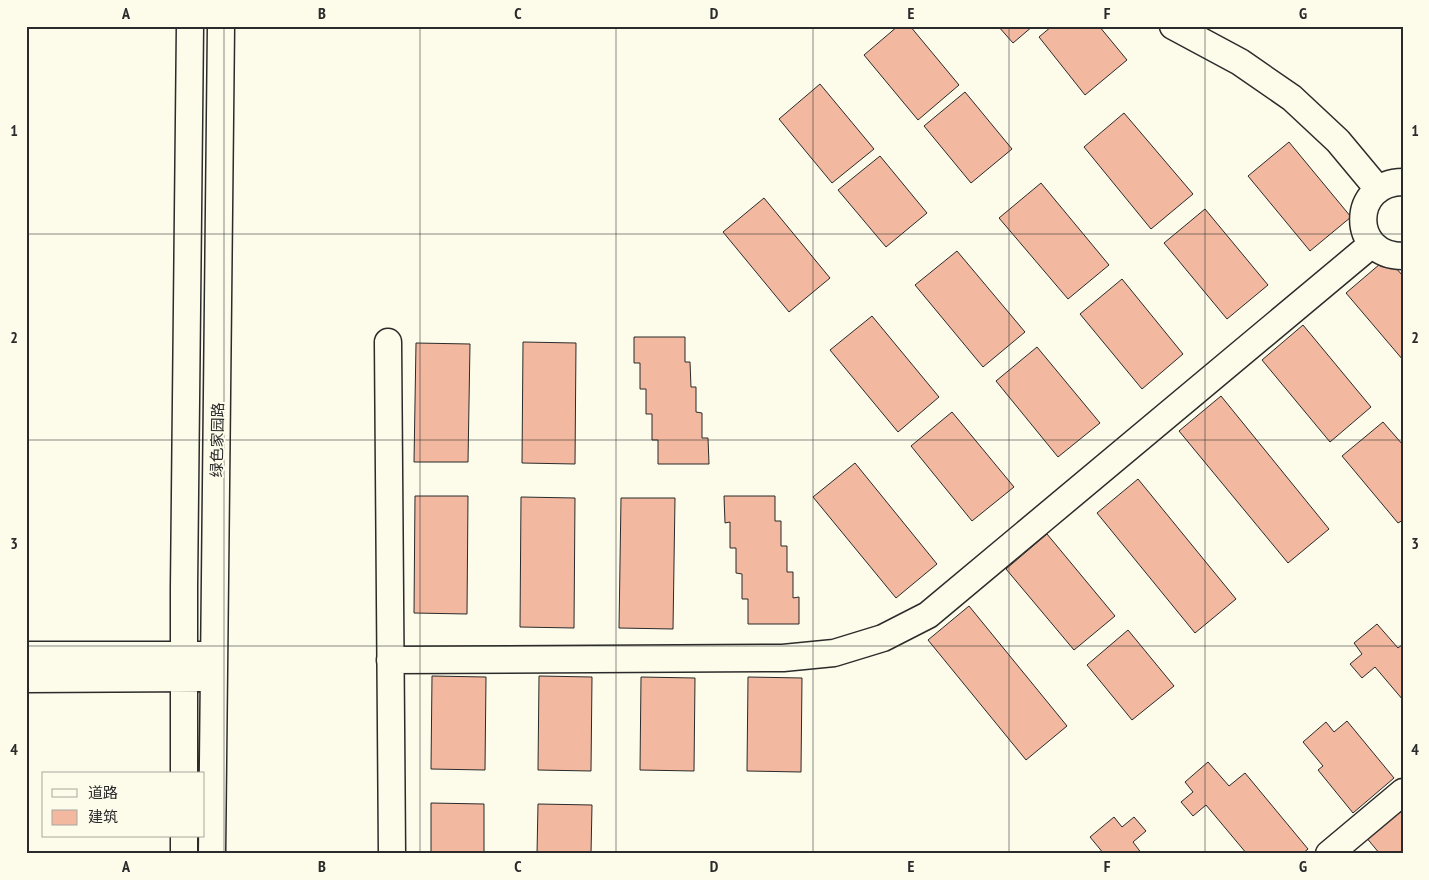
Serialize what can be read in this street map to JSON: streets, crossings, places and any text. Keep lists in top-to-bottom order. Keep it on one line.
{"streets":{"street":["绿色家园路"]},"legend":["道路","建筑"],"grid":{"columns":["A","B","C","D","E","F","G"],"rows":["1","2","3","4"]}}
